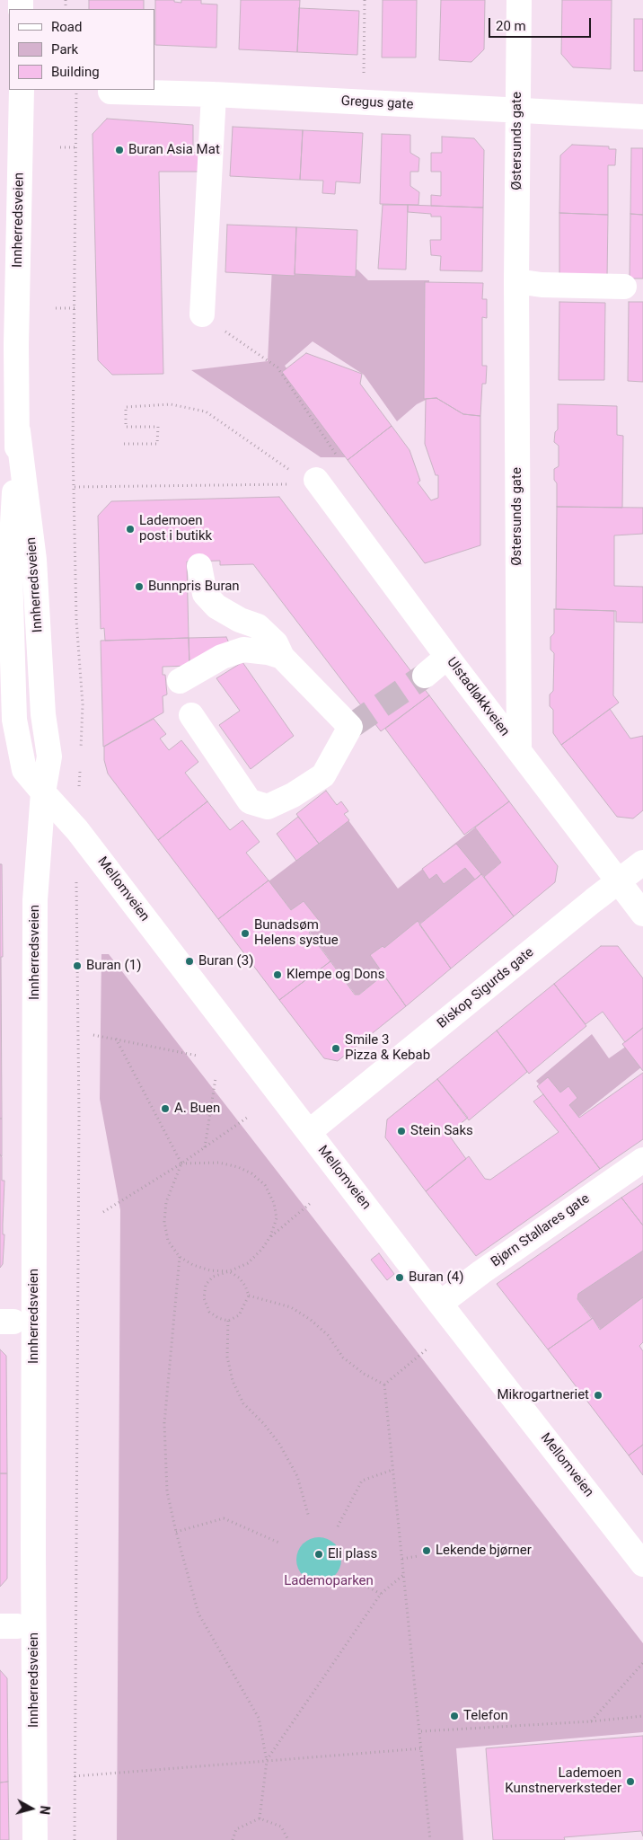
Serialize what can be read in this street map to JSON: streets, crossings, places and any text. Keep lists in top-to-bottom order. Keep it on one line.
{"streets":{"street":["Gregus gate","Østersunds gate","Innherredsveien","Ulstadløkkveien","Mellomveien","Biskop Sigurds gate","Bjørn Stallares gate"]},"crossings":[["Gregus gate","Østersunds gate"],["Østersunds gate","Ulstadløkkveien"],["Innherredsveien","Mellomveien"],["Ulstadløkkveien","Biskop Sigurds gate"],["Mellomveien","Biskop Sigurds gate"],["Mellomveien","Bjørn Stallares gate"]],"parks":["Lademoparken"],"places":["Buran Asia Mat","Lademoen post i butikk","Bunnpris Buran","Bunadsøm Helens systue","Buran (3)","Buran (1)","Klempe og Dons","Smile 3 Pizza & Kebab","A. Buen","Stein Saks","Buran (4)","Mikrogartneriet","Lekende bjørner","Eli plass","Telefon","Lademoen Kunstnerverksteder"],"legend":["Road","Park","Building"],"scale_bar":"20 m","north":"right"}
